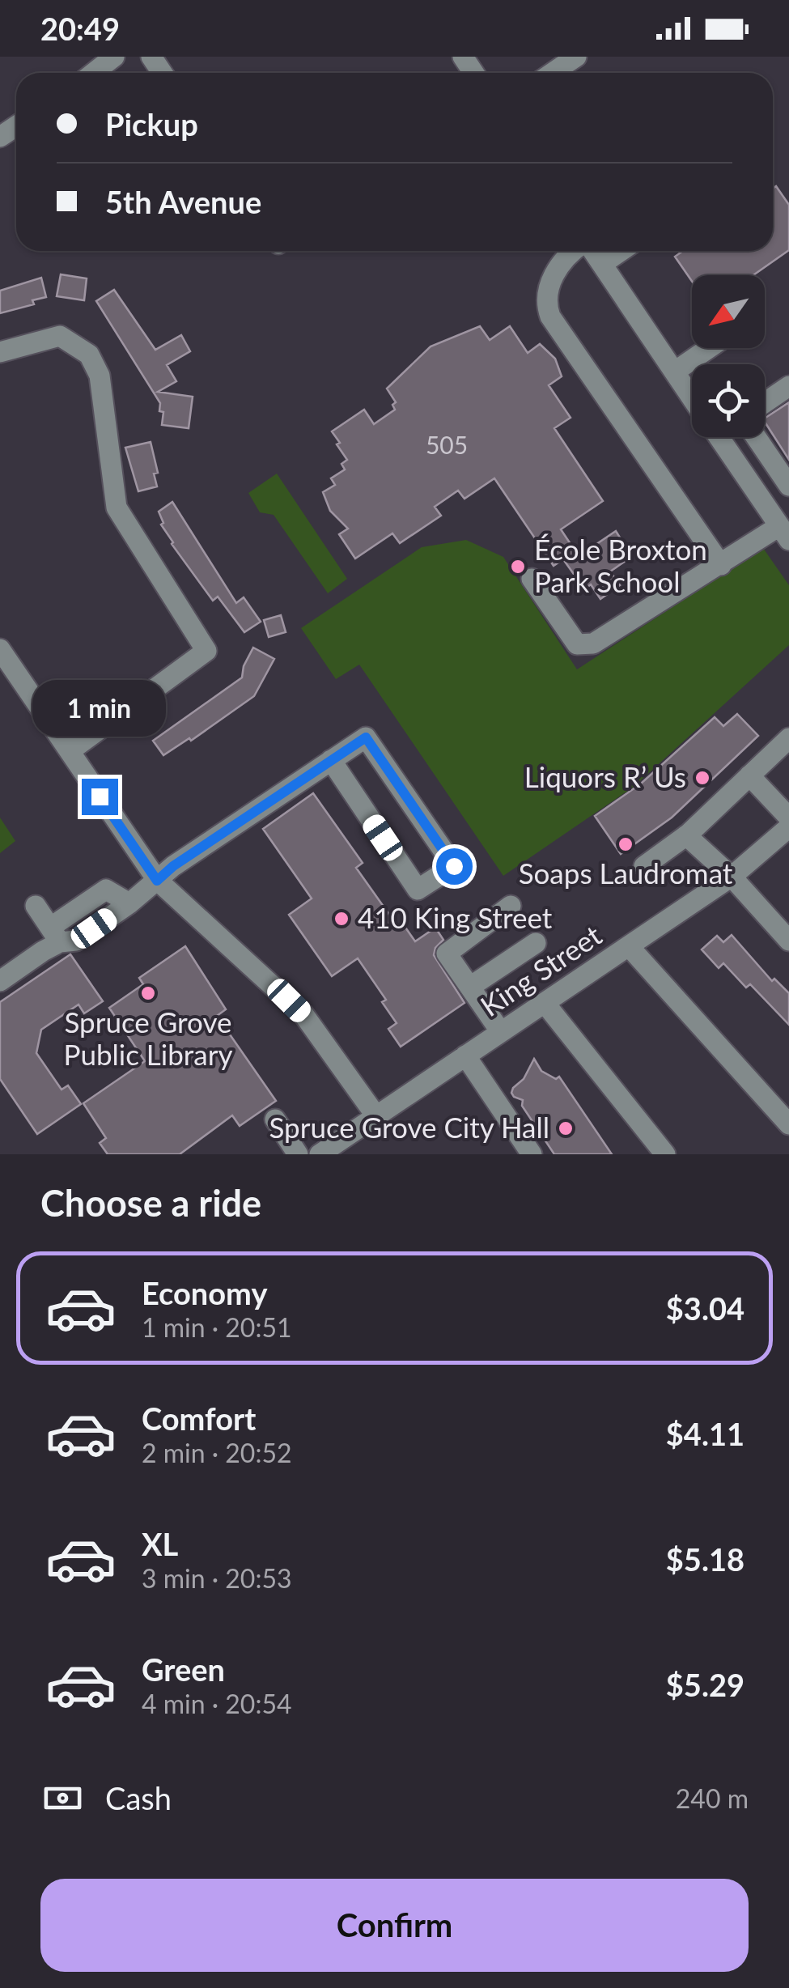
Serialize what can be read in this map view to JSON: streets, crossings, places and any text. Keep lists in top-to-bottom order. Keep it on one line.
{"streets":{"street":["King Street"]},"places":["École Broxton Park School","Liquors R’ Us","Soaps Laudromat","410 King Street","Spruce Grove Public Library","Spruce Grove City Hall"],"house_numbers":["505"],"north":"bottom left","page":{"status":"20:49","banner":["Pickup","5th Avenue"],"bubble":"1 min","heading":"Choose a ride","list":[{"name":"Economy","note":"1 min · 20:51","value":"$3.04"},{"name":"Comfort","note":"2 min · 20:52","value":"$4.11"},{"name":"XL","note":"3 min · 20:53","value":"$5.18"},{"name":"Green","note":"4 min · 20:54","value":"$5.29"}],"pay":["Cash","240 m"],"buttons":"Confirm"}}
